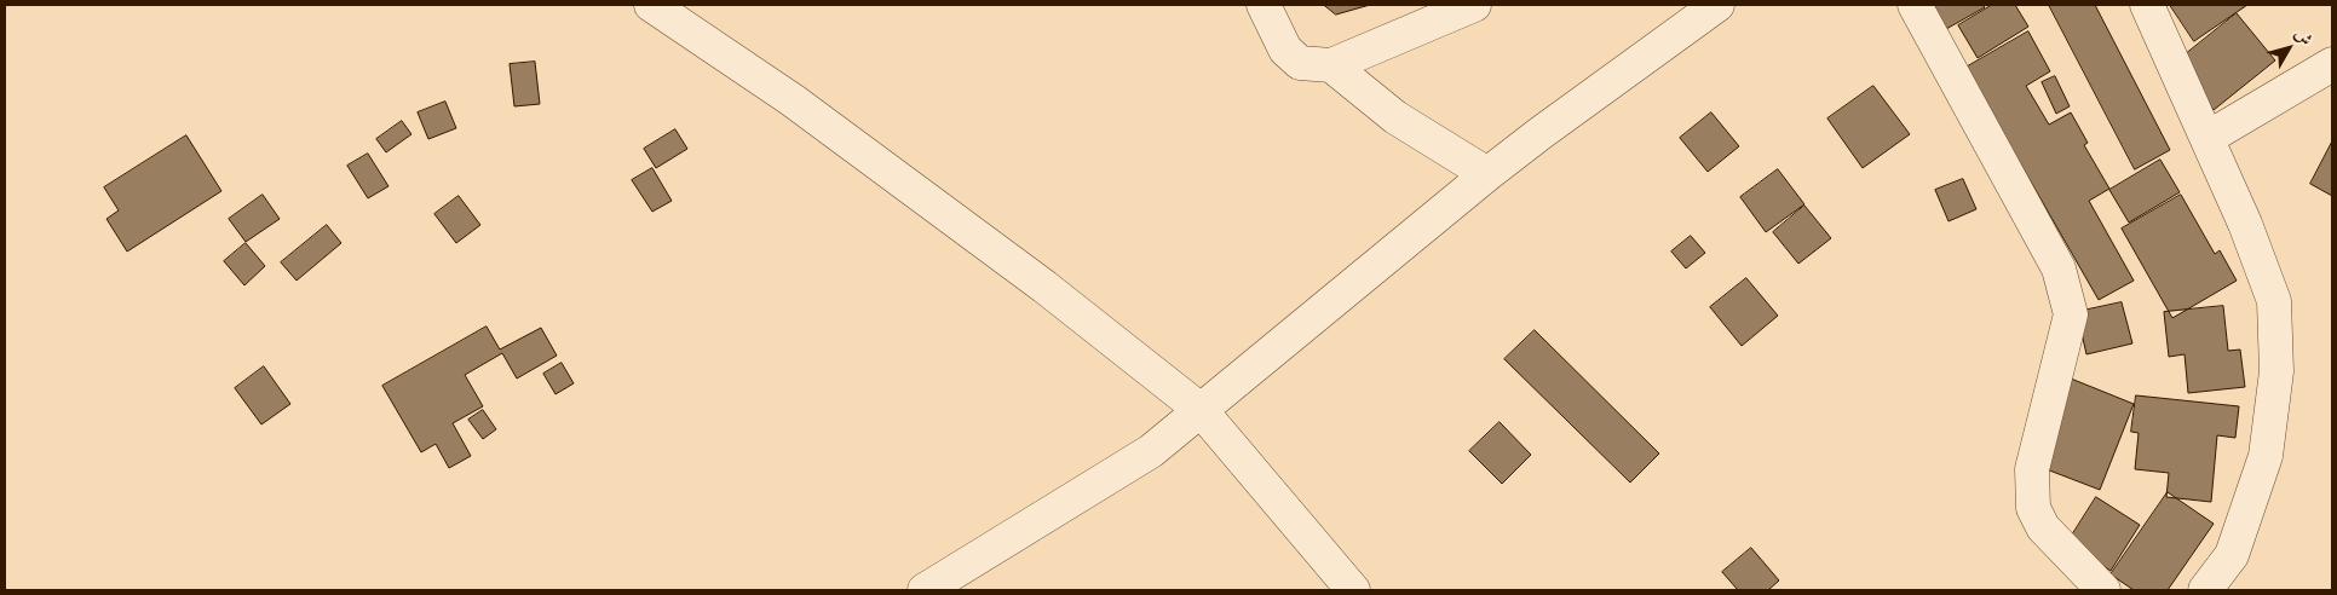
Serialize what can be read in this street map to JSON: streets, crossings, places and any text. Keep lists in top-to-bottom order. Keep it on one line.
{"north":"top right"}
